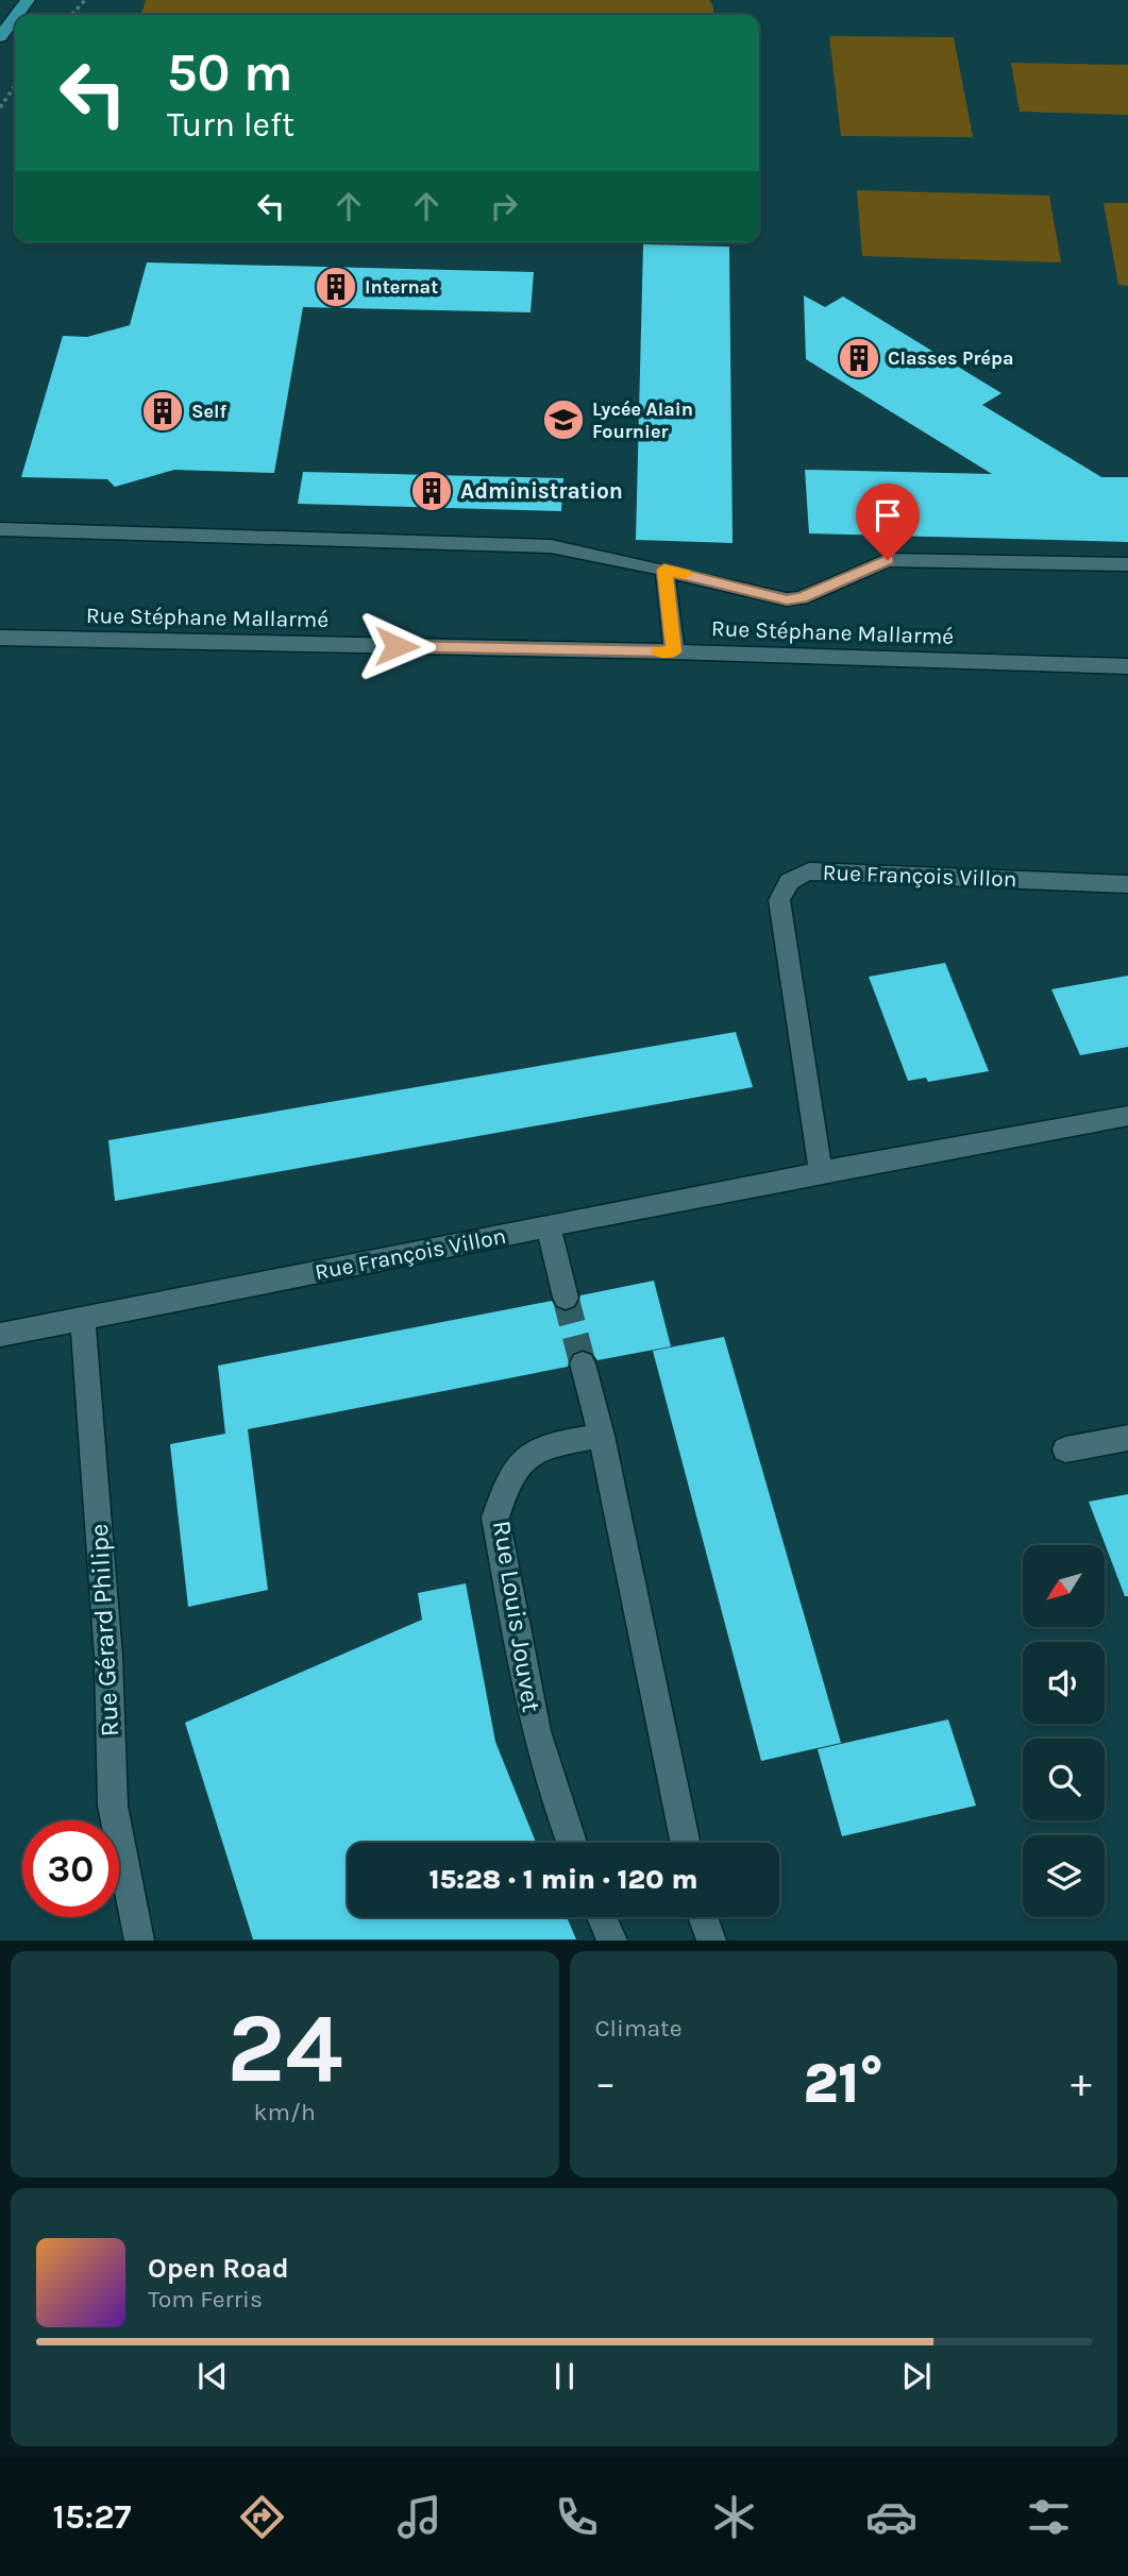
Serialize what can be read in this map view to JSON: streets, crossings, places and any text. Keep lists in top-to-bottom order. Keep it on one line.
{"streets":{"street":["Rue Stéphane Mallarmé","Rue François Villon","Rue Louis Jouvet","Rue Gérard Philipe"]},"crossings":[["Rue François Villon","Rue Gérard Philipe"]],"places":{"building":["Internat","Classes Prépa","Self","Administration"],"school or university":["Lycée Alain Fournier"]},"north":"bottom left","page":{"turn":["50 m","Turn left"],"limit":"30","trip":"15:28 · 1 min · 120 m","tile":[["24","km/h"],"Climate"],"heat":["−","21°","+"],"song":["Open Road","Tom Ferris"],"tabs":"15:27"}}
